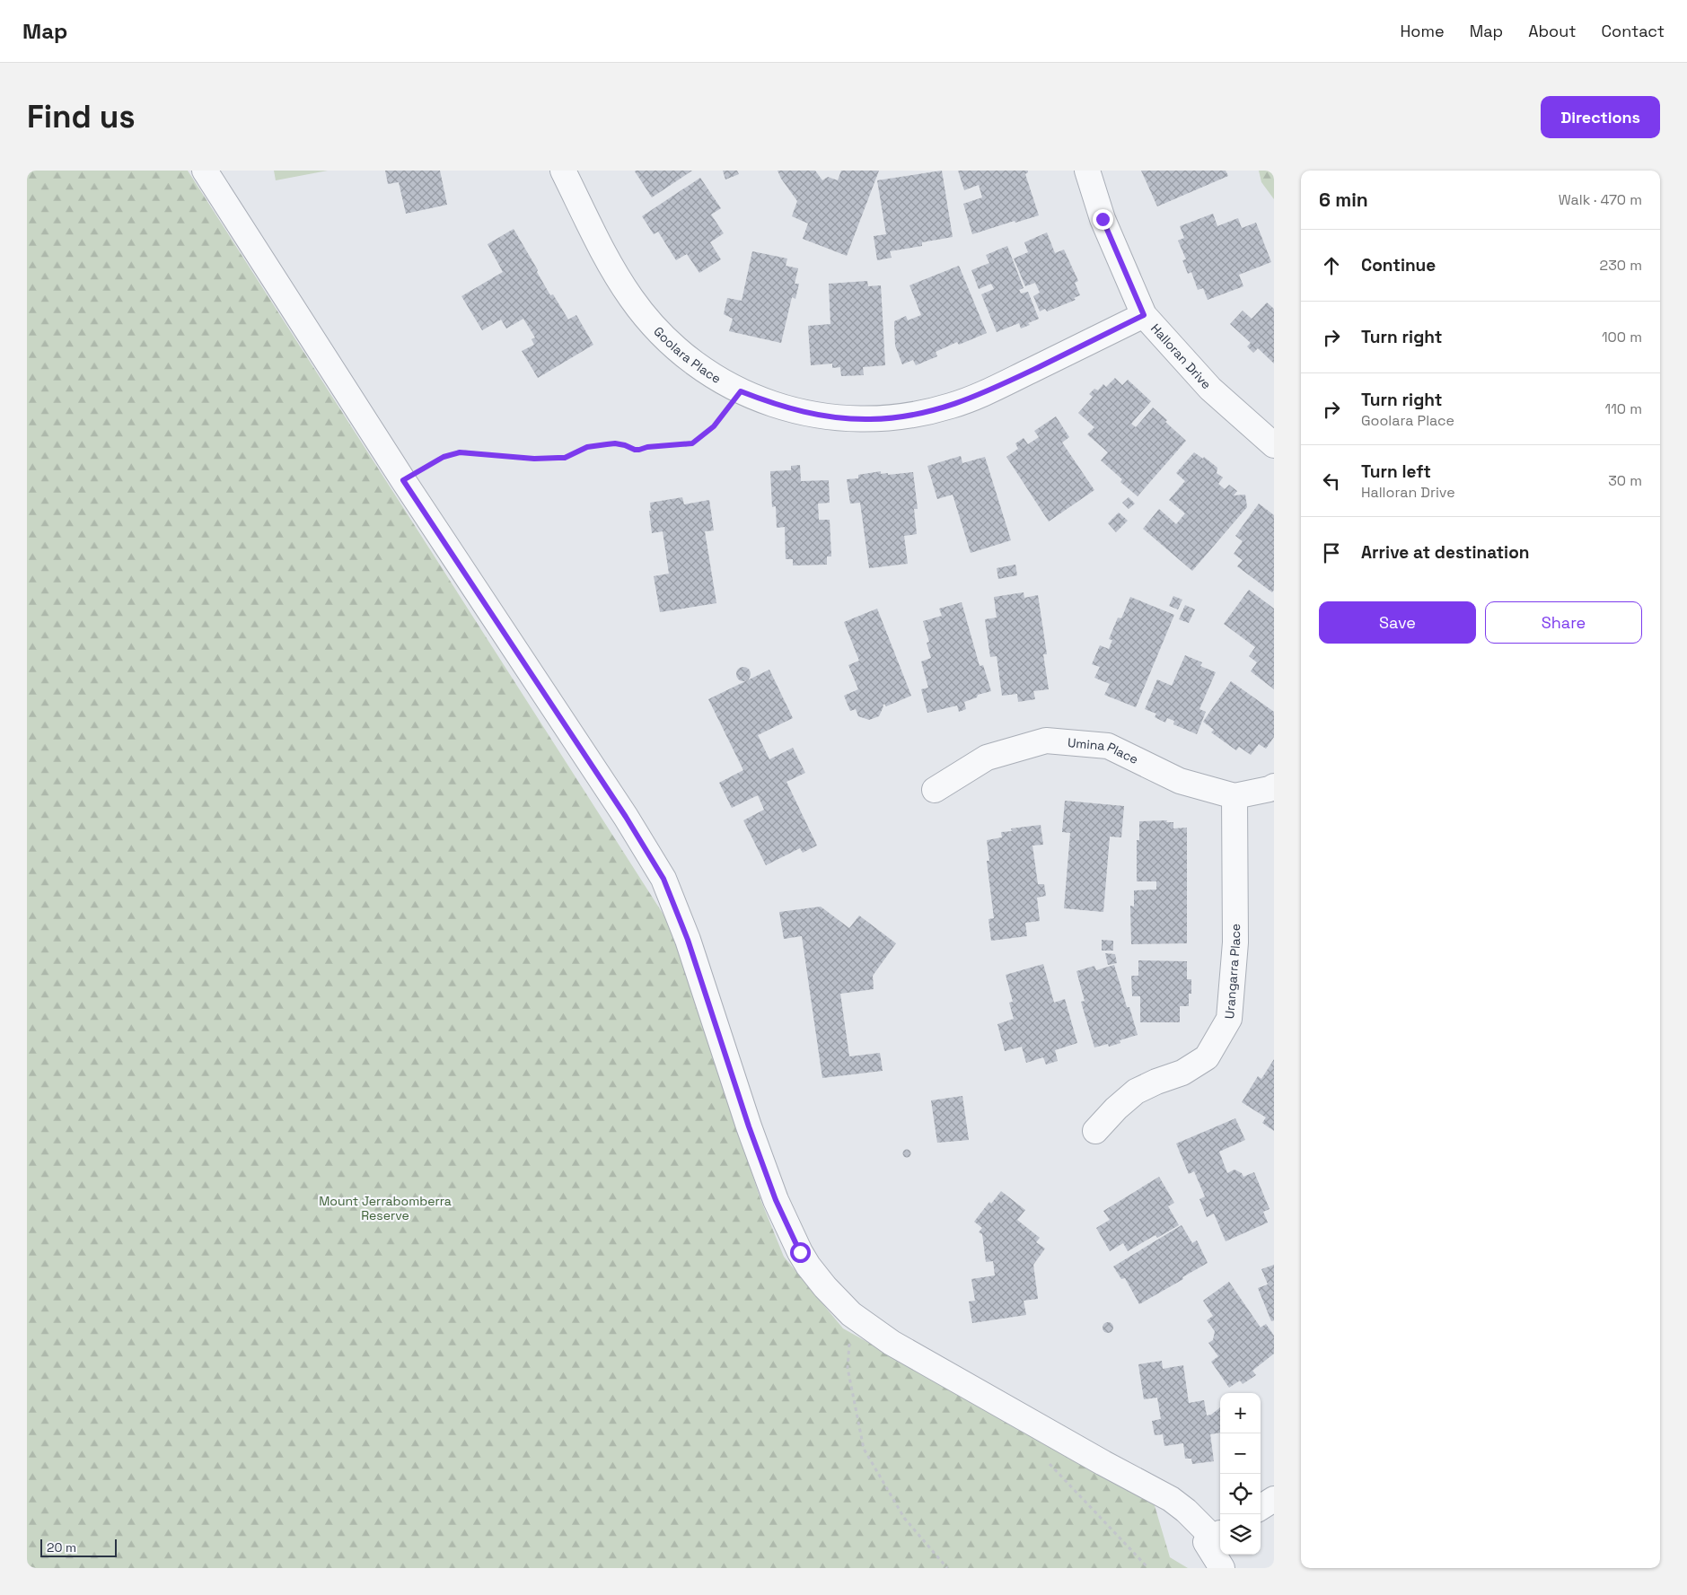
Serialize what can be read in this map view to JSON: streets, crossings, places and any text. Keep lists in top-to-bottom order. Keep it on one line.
{"streets":{"street":["Goolara Place","Halloran Drive","Umina Place","Urangarra Place"]},"crossings":[["Goolara Place","Halloran Drive"],["Umina Place","Urangarra Place"]],"parks":["Mount Jerrabomberra Reserve"],"scale_bar":"20 m","page":{"header":"Map","nav":["Home","Map","About","Contact"],"buttons":["Directions",["Save","Share"]],"title":"Find us","heading":["6 min","Walk · 470 m"],"list":[["Continue","230 m"],["Turn right","100 m"],["Turn right","Goolara Place","110 m"],["Turn left","Halloran Drive","30 m"],"Arrive at destination"],"map_buttons":["+","−"],"scale":"20 m"}}
